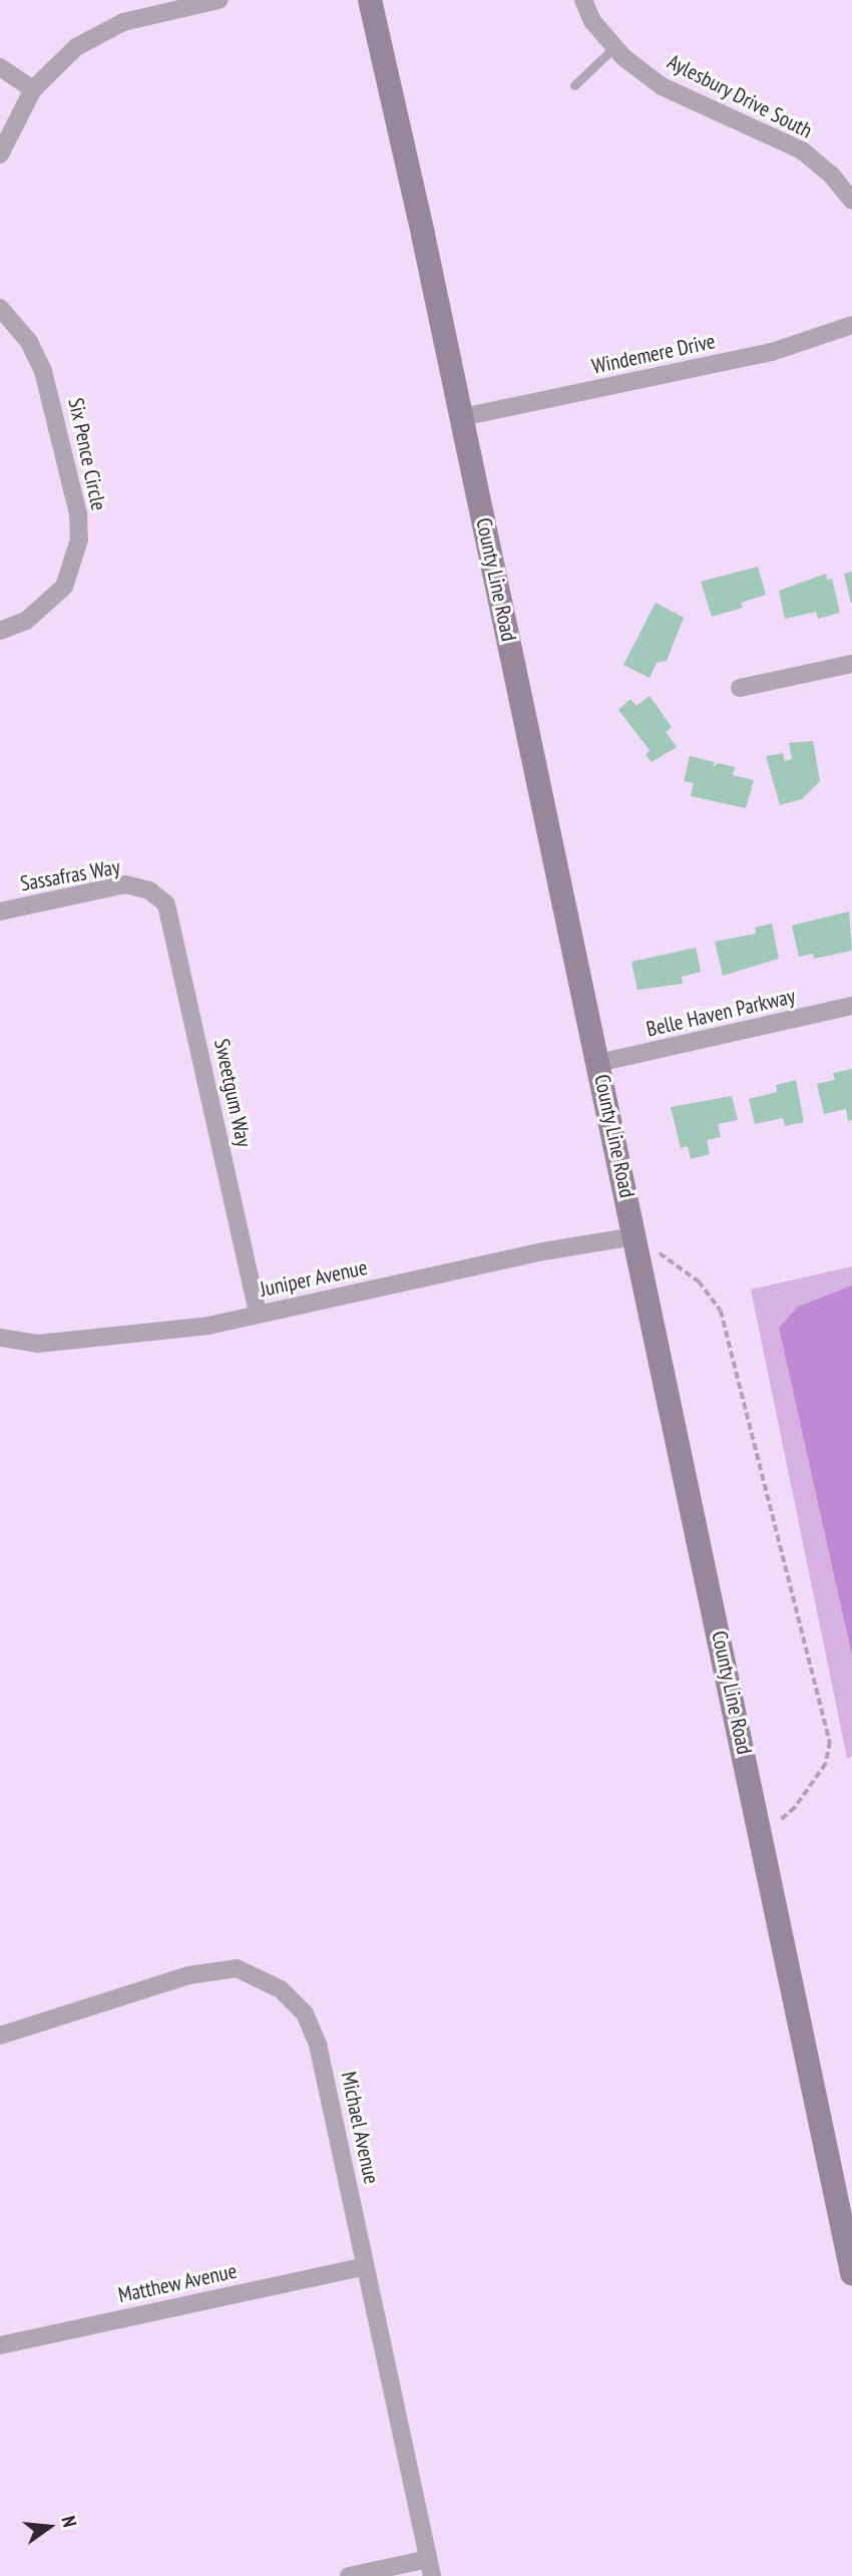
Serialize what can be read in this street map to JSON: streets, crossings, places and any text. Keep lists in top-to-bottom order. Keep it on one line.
{"streets":{"main road":["County Line Road"],"street":["Aylesbury Drive South","Windemere Drive","Six Pence Circle","Sassafras Way","Belle Haven Parkway","Sweetgum Way","Juniper Avenue","Michael Avenue","Matthew Avenue"]},"crossings":[["Windemere Drive","County Line Road"],["County Line Road","Belle Haven Parkway"],["County Line Road","Juniper Avenue"],["Sassafras Way","Sweetgum Way"],["Sweetgum Way","Juniper Avenue"],["Michael Avenue","Matthew Avenue"]],"north":"right"}
